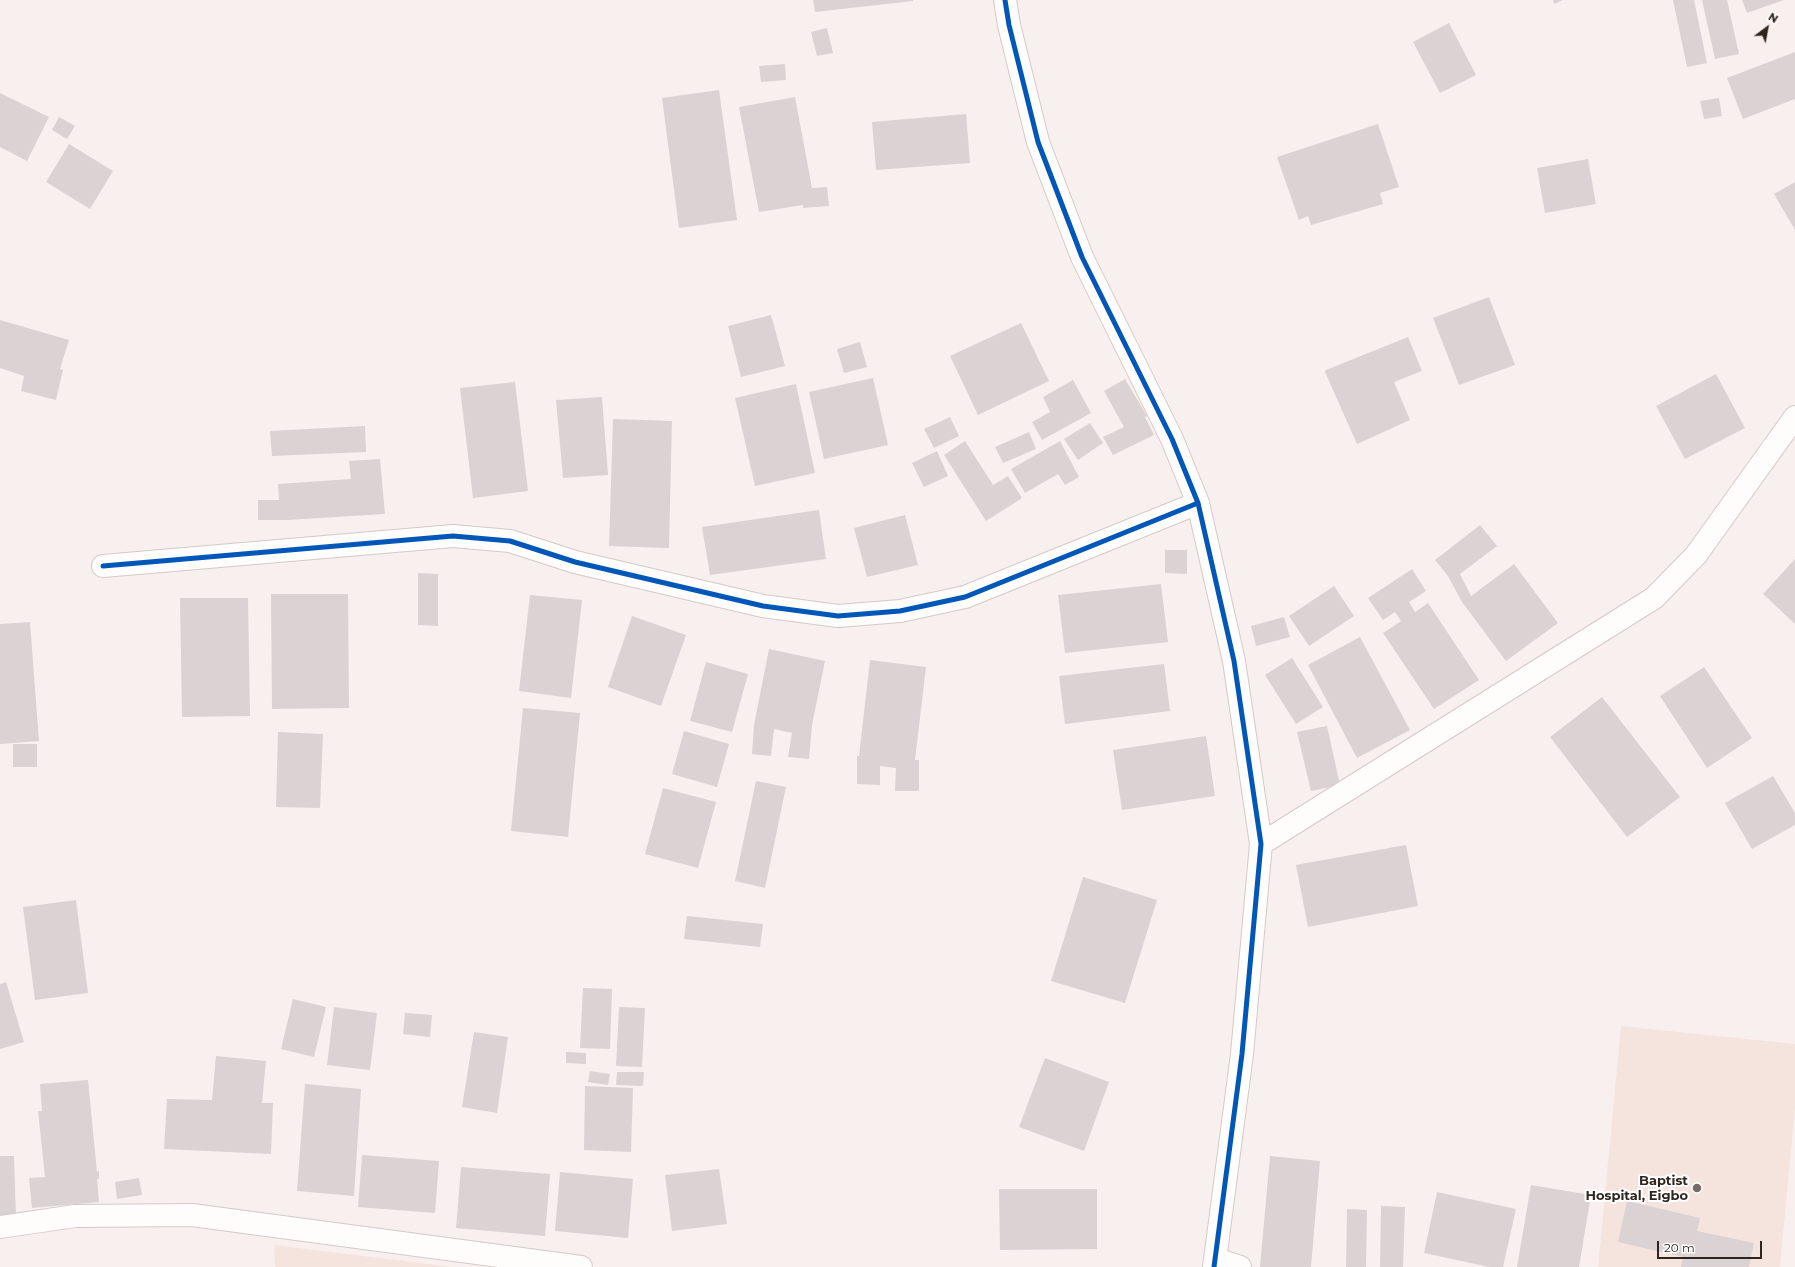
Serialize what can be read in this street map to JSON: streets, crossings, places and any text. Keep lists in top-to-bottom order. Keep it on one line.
{"places":["Baptist Hospital, Eigbo"],"scale_bar":"20 m","north":"top right"}
